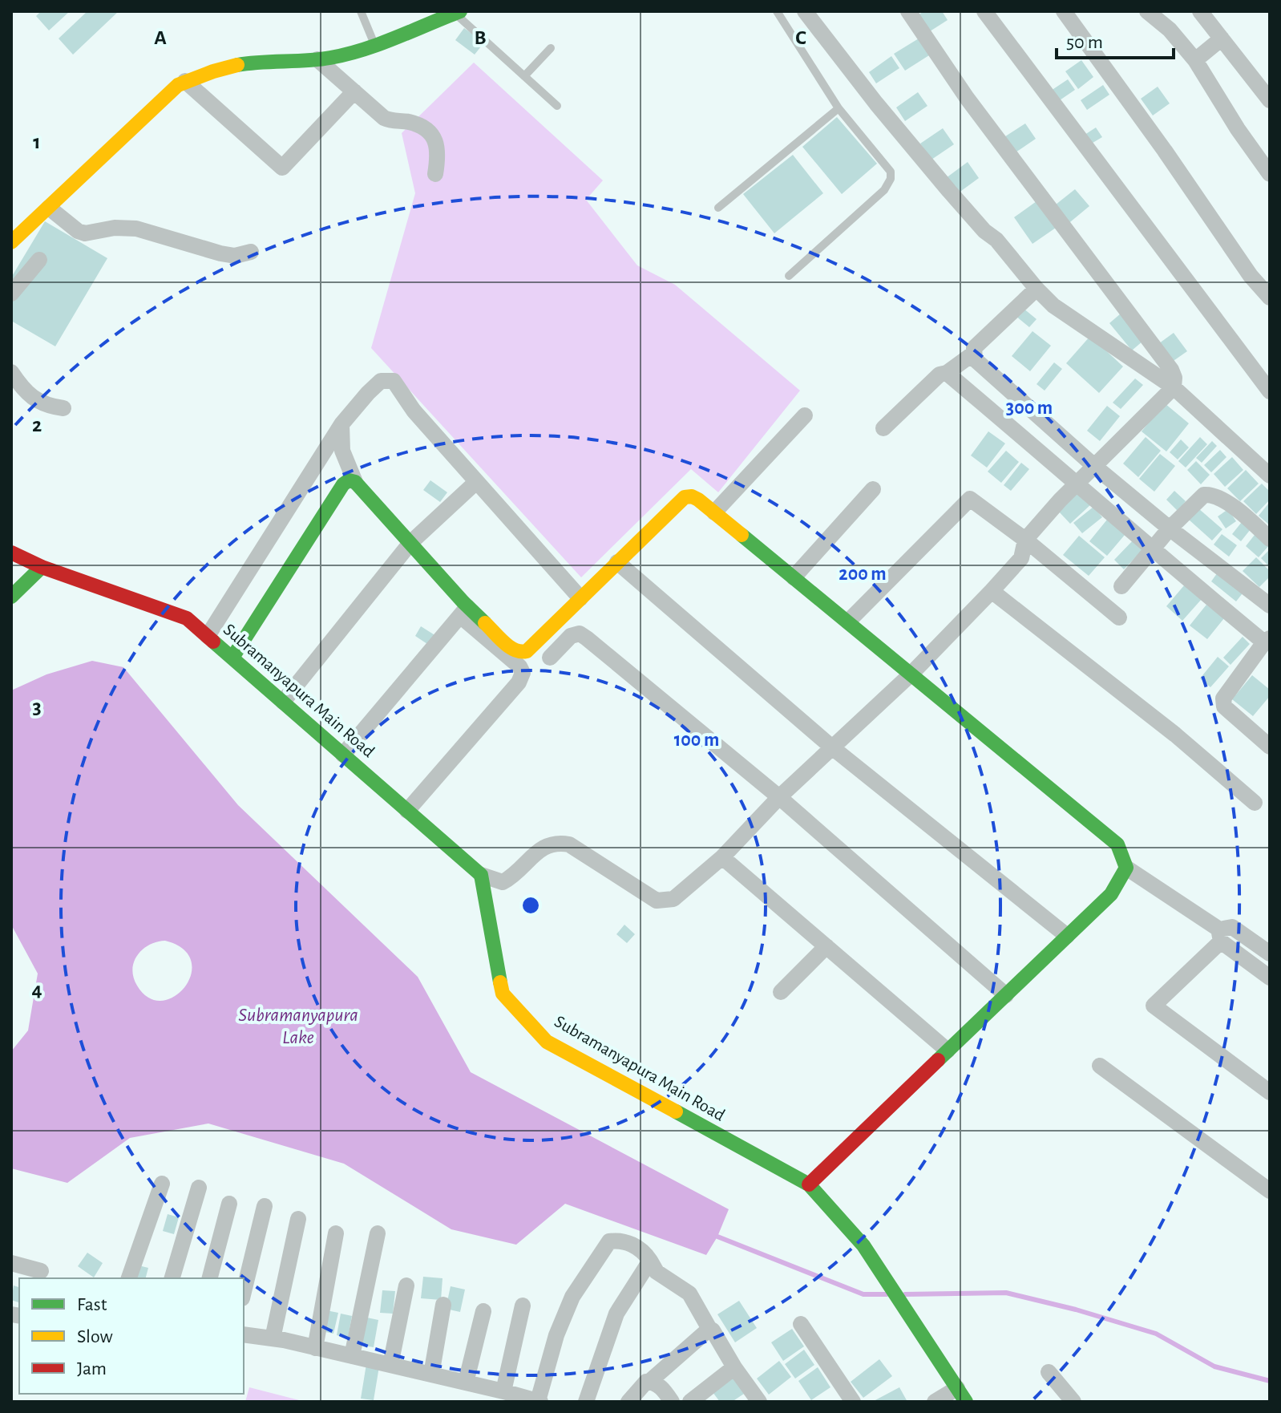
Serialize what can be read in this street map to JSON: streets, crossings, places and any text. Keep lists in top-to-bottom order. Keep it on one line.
{"streets":{"street":["Subramanyapura Main Road"]},"water":["Subramanyapura Lake"],"legend":["Fast","Slow","Jam"],"scale_bar":"50 m","grid":{"columns":["A","B","C"],"rows":["1","2","3","4"]},"rings":["300 m","200 m","100 m"]}
